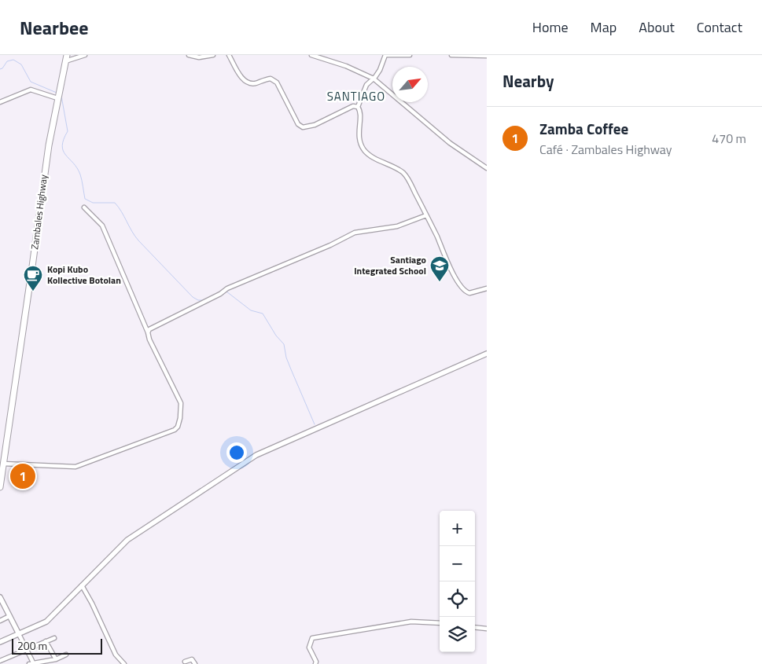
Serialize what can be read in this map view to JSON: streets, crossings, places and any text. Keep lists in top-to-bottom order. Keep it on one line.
{"streets":{"main road":["Zambales Highway"]},"districts":["SANTIAGO"],"places":{"school or university":["Santiago Integrated School"],"cafe":["Kopi Kubo Kollective Botolan"]},"scale_bar":"200 m","north":"top right","page":{"header":"Nearbee","nav":["Home","Map","About","Contact"],"heading":"Nearby","list":[{"mark":"1","name":"Zamba Coffee","note":"Café · Zambales Highway","value":"470 m"}],"pins":"1","map_buttons":["+","−"],"scale":"200 m"}}
